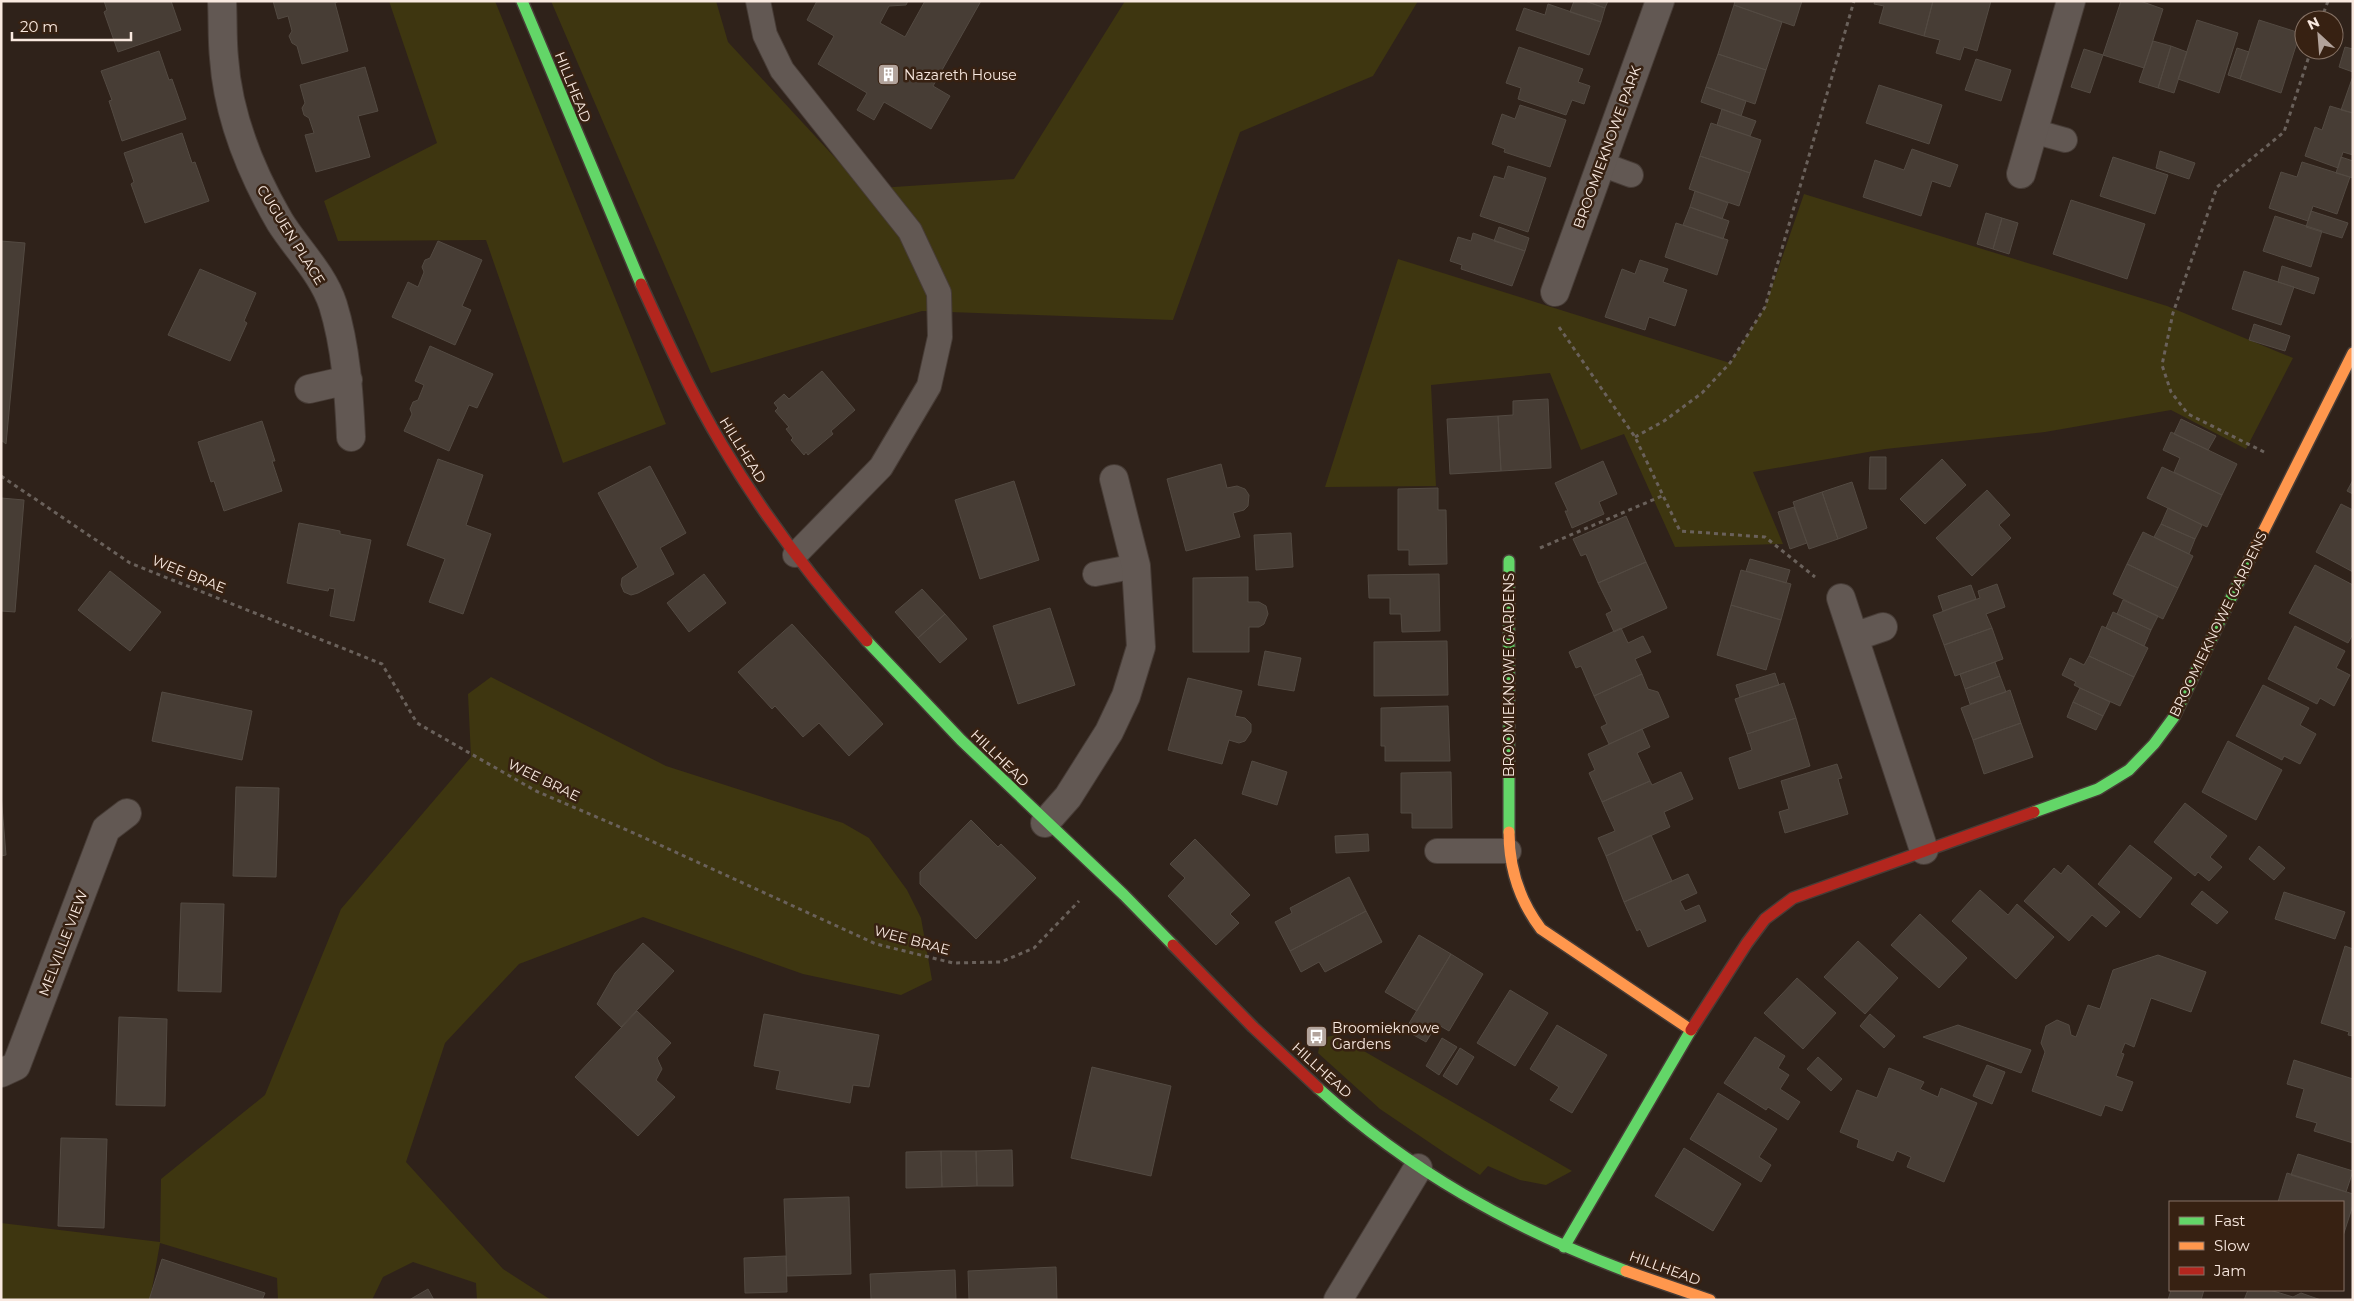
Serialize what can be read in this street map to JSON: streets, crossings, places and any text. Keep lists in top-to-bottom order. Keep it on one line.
{"streets":{"main road":["HILLHEAD","BROOMIEKNOWE GARDENS"],"street":["BROOMIEKNOWE PARK","CUGUEN PLACE","MELVILLE VIEW"],"path":["WEE BRAE"]},"crossings":[["HILLHEAD","WEE BRAE"],["HILLHEAD","BROOMIEKNOWE GARDENS"]],"places":{"building":["Nazareth House"],"bus stop":["Broomieknowe Gardens"]},"legend":["Fast","Slow","Jam"],"scale_bar":"20 m","north":"top left"}
